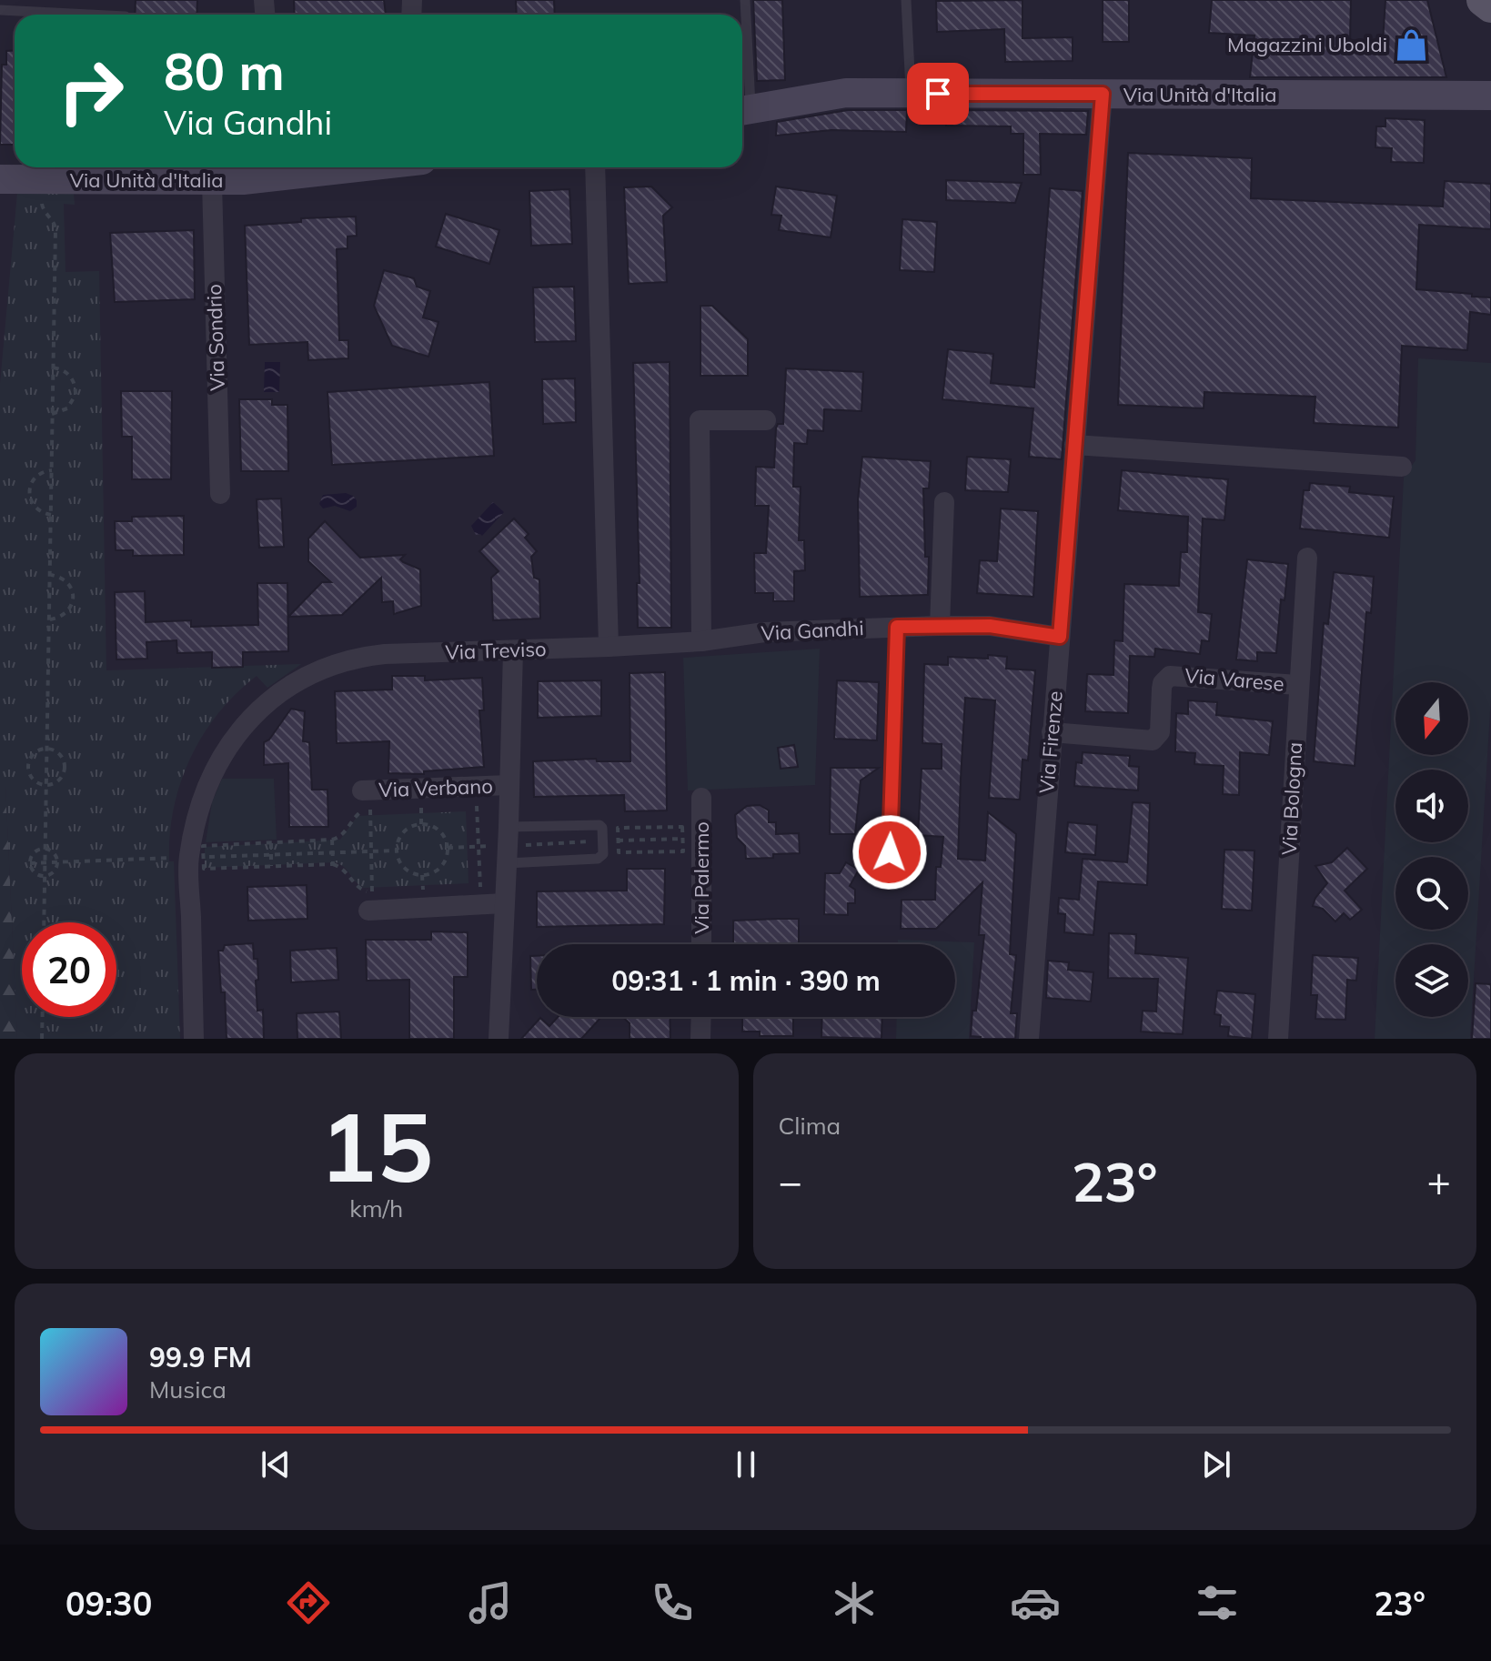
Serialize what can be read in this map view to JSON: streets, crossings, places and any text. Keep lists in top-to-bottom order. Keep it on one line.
{"streets":{"street":["Via Unità d'Italia","Via Sondrio","Via Gandhi","Via Treviso","Via Varese","Via Firenze","Via Verbano","Via Bologna","Via Palermo"]},"crossings":[["Via Unità d'Italia","Via Sondrio"],["Via Unità d'Italia","Via Firenze"],["Via Gandhi","Via Treviso"],["Via Gandhi","Via Firenze"],["Via Treviso","Via Verbano"],["Via Varese","Via Firenze"],["Via Varese","Via Bologna"]],"places":{"shop":["Magazzini Uboldi"]},"north":"bottom","page":{"turn":["80 m","Via Gandhi"],"limit":"20","trip":"09:31 · 1 min · 390 m","tile":[["15","km/h"],"Clima"],"heat":["−","23°","+"],"song":["99.9 FM","Musica"],"tabs":["09:30","23°"]}}
